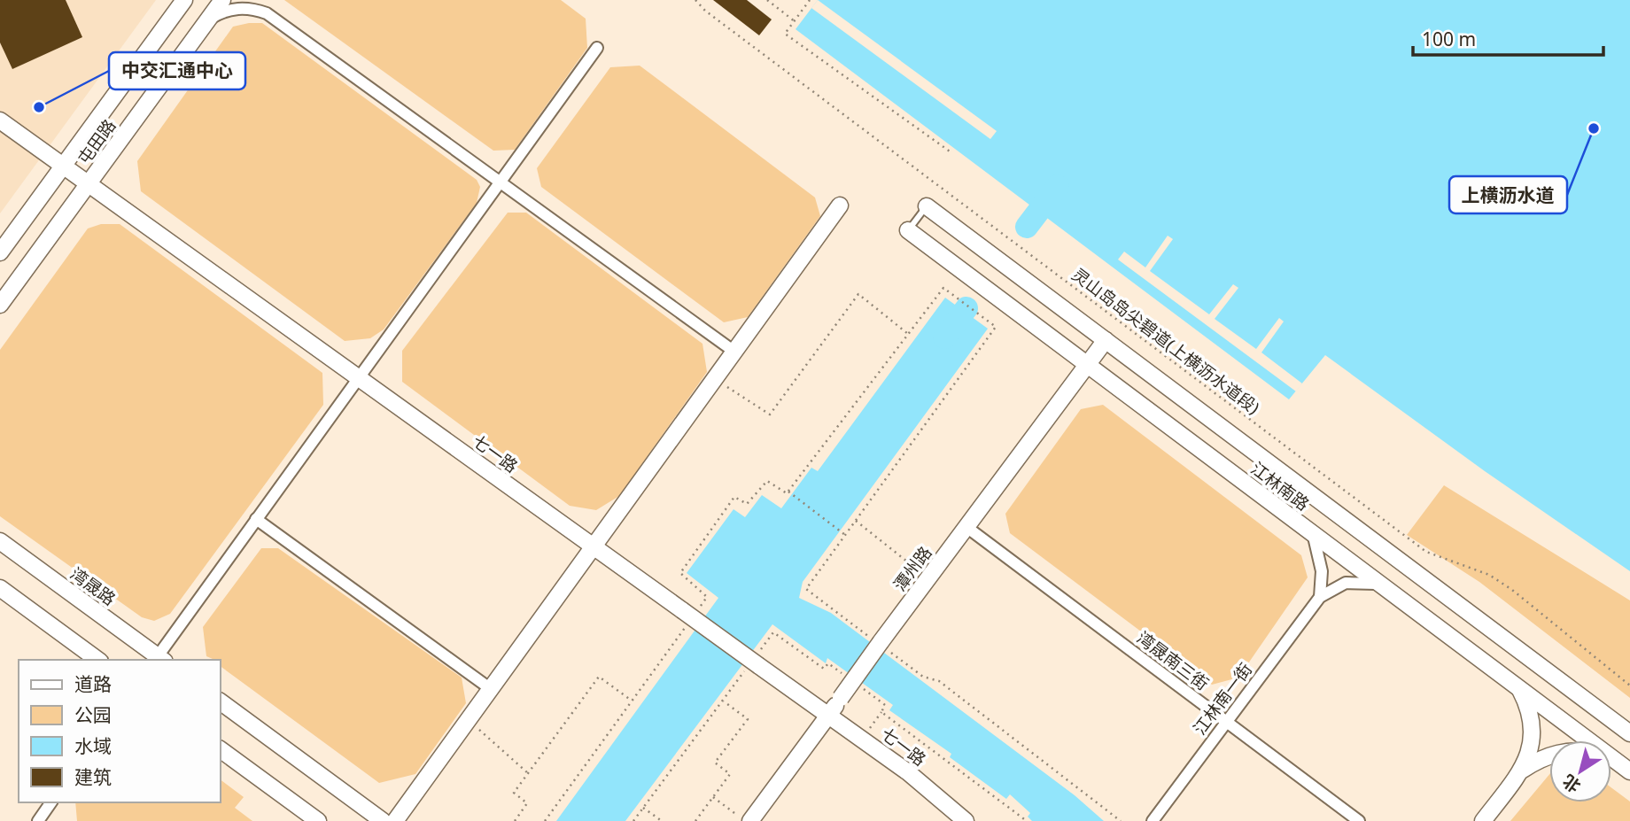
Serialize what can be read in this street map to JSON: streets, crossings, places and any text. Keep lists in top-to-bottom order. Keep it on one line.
{"streets":{"main road":["屯田路","七一路","江林南路","潭州路","湾晟路"],"street":["湾晟南三街","江林南一街"],"path":["灵山岛岛尖碧道(上横沥水道段)"]},"crossings":[["屯田路","七一路"],["七一路","潭州路"],["江林南路","潭州路"],["潭州路","湾晟南三街"],["湾晟南三街","江林南一街"]],"places":["中交汇通中心","上横沥水道"],"legend":["道路","公园","水域","建筑"],"scale_bar":"100 m","north":"bottom left"}
